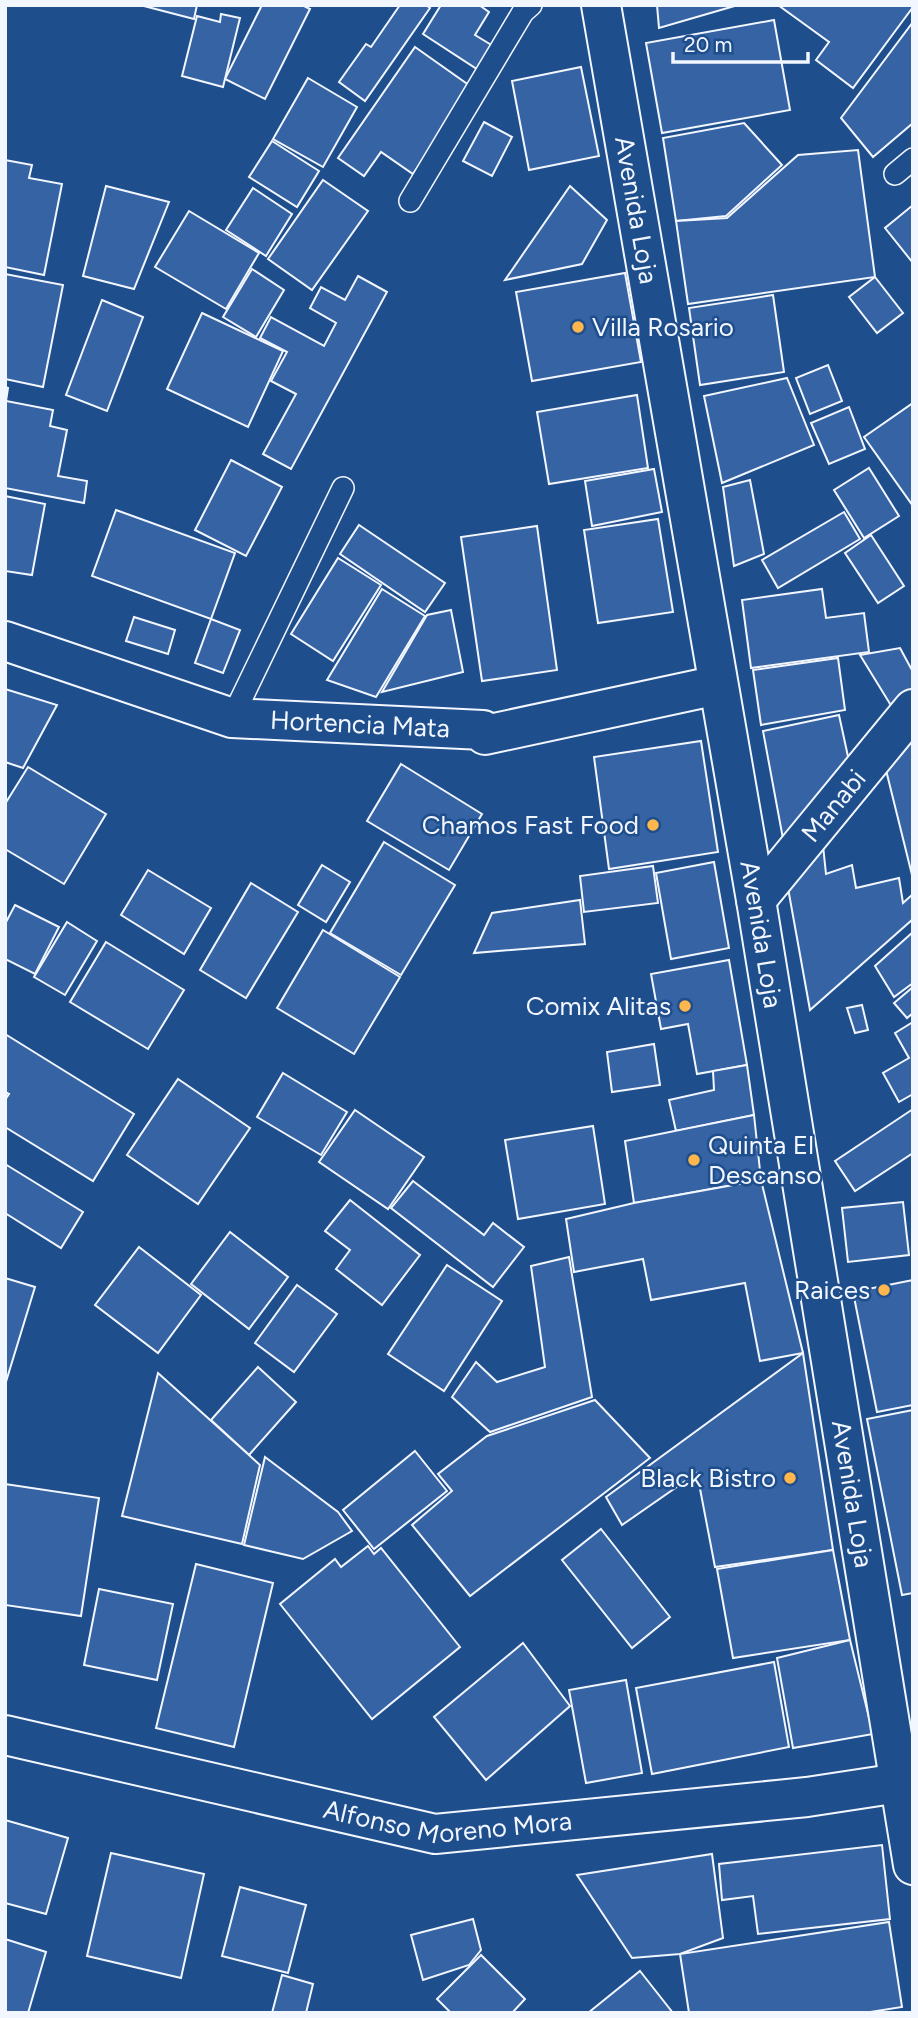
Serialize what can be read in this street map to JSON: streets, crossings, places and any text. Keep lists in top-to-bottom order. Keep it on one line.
{"streets":{"street":["Avenida Loja","Hortencia Mata","Manabi","Alfonso Moreno Mora"]},"crossings":[["Avenida Loja","Hortencia Mata"],["Avenida Loja","Manabi"],["Avenida Loja","Alfonso Moreno Mora"]],"places":["Villa Rosario","Chamos Fast Food","Comix Alitas","Quinta El Descanso","Raices","Black Bistro"],"scale_bar":"20 m"}
